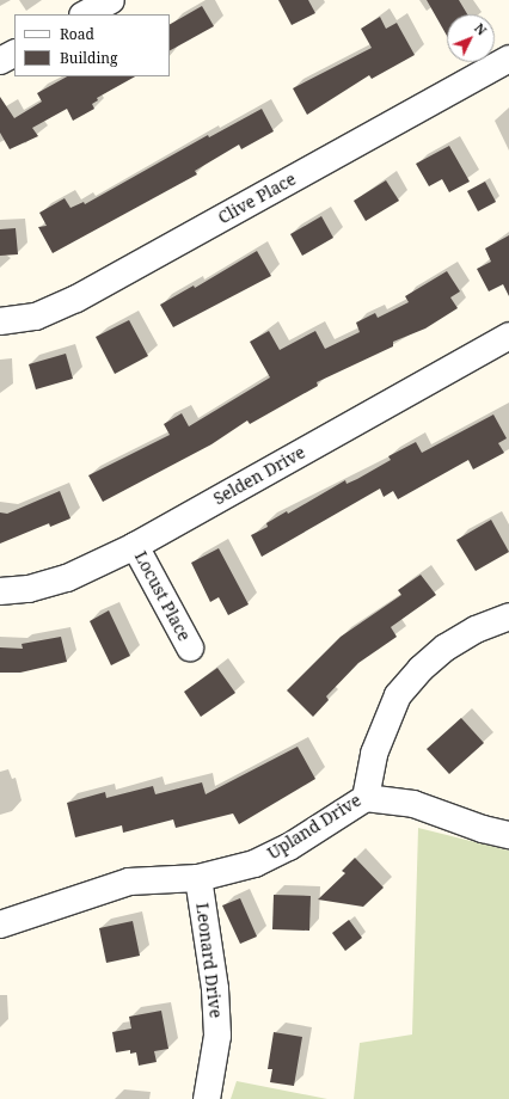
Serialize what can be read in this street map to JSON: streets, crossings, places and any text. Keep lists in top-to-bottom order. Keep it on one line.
{"streets":{"street":["Clive Place","Selden Drive","Locust Place","Upland Drive","Leonard Drive"]},"crossings":[["Selden Drive","Locust Place"],["Upland Drive","Leonard Drive"]],"legend":["Road","Building"],"north":"top right"}
